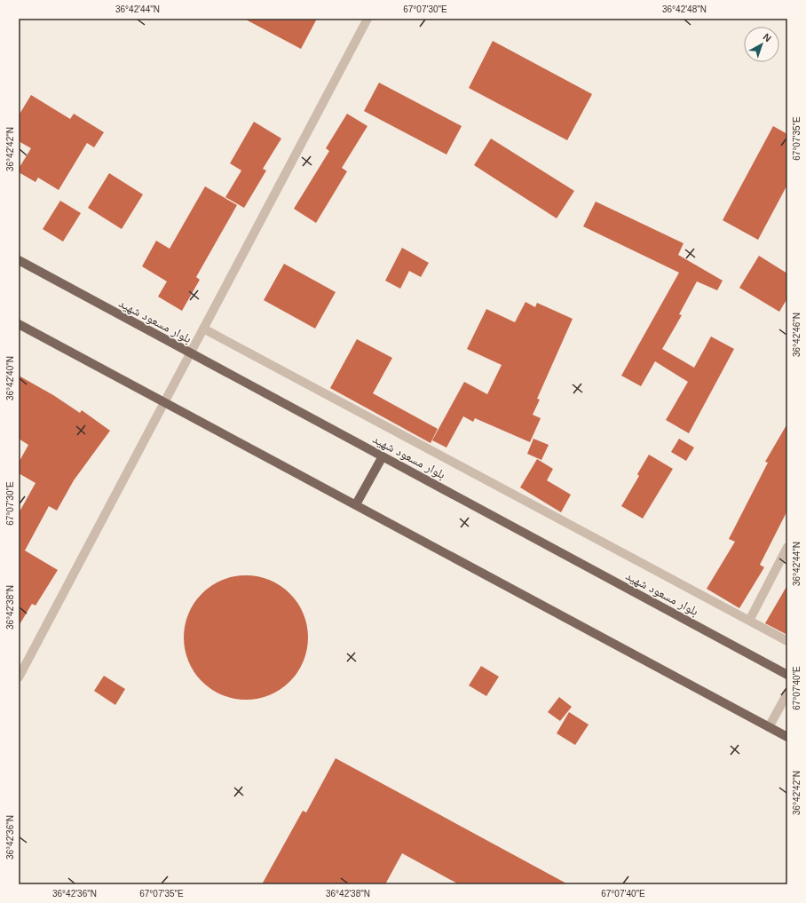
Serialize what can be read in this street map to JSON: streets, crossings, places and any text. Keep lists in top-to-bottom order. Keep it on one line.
{"streets":{"main road":["بلوار مسعود شهید"]},"north":"top right","coordinates":["36°42'44\"N","67°07'30\"E","36°42'48\"N","67°07'35\"E","36°42'42\"N","36°42'46\"N","36°42'40\"N","36°42'38\"N","67°07'40\"E","36°42'36\"N"]}
